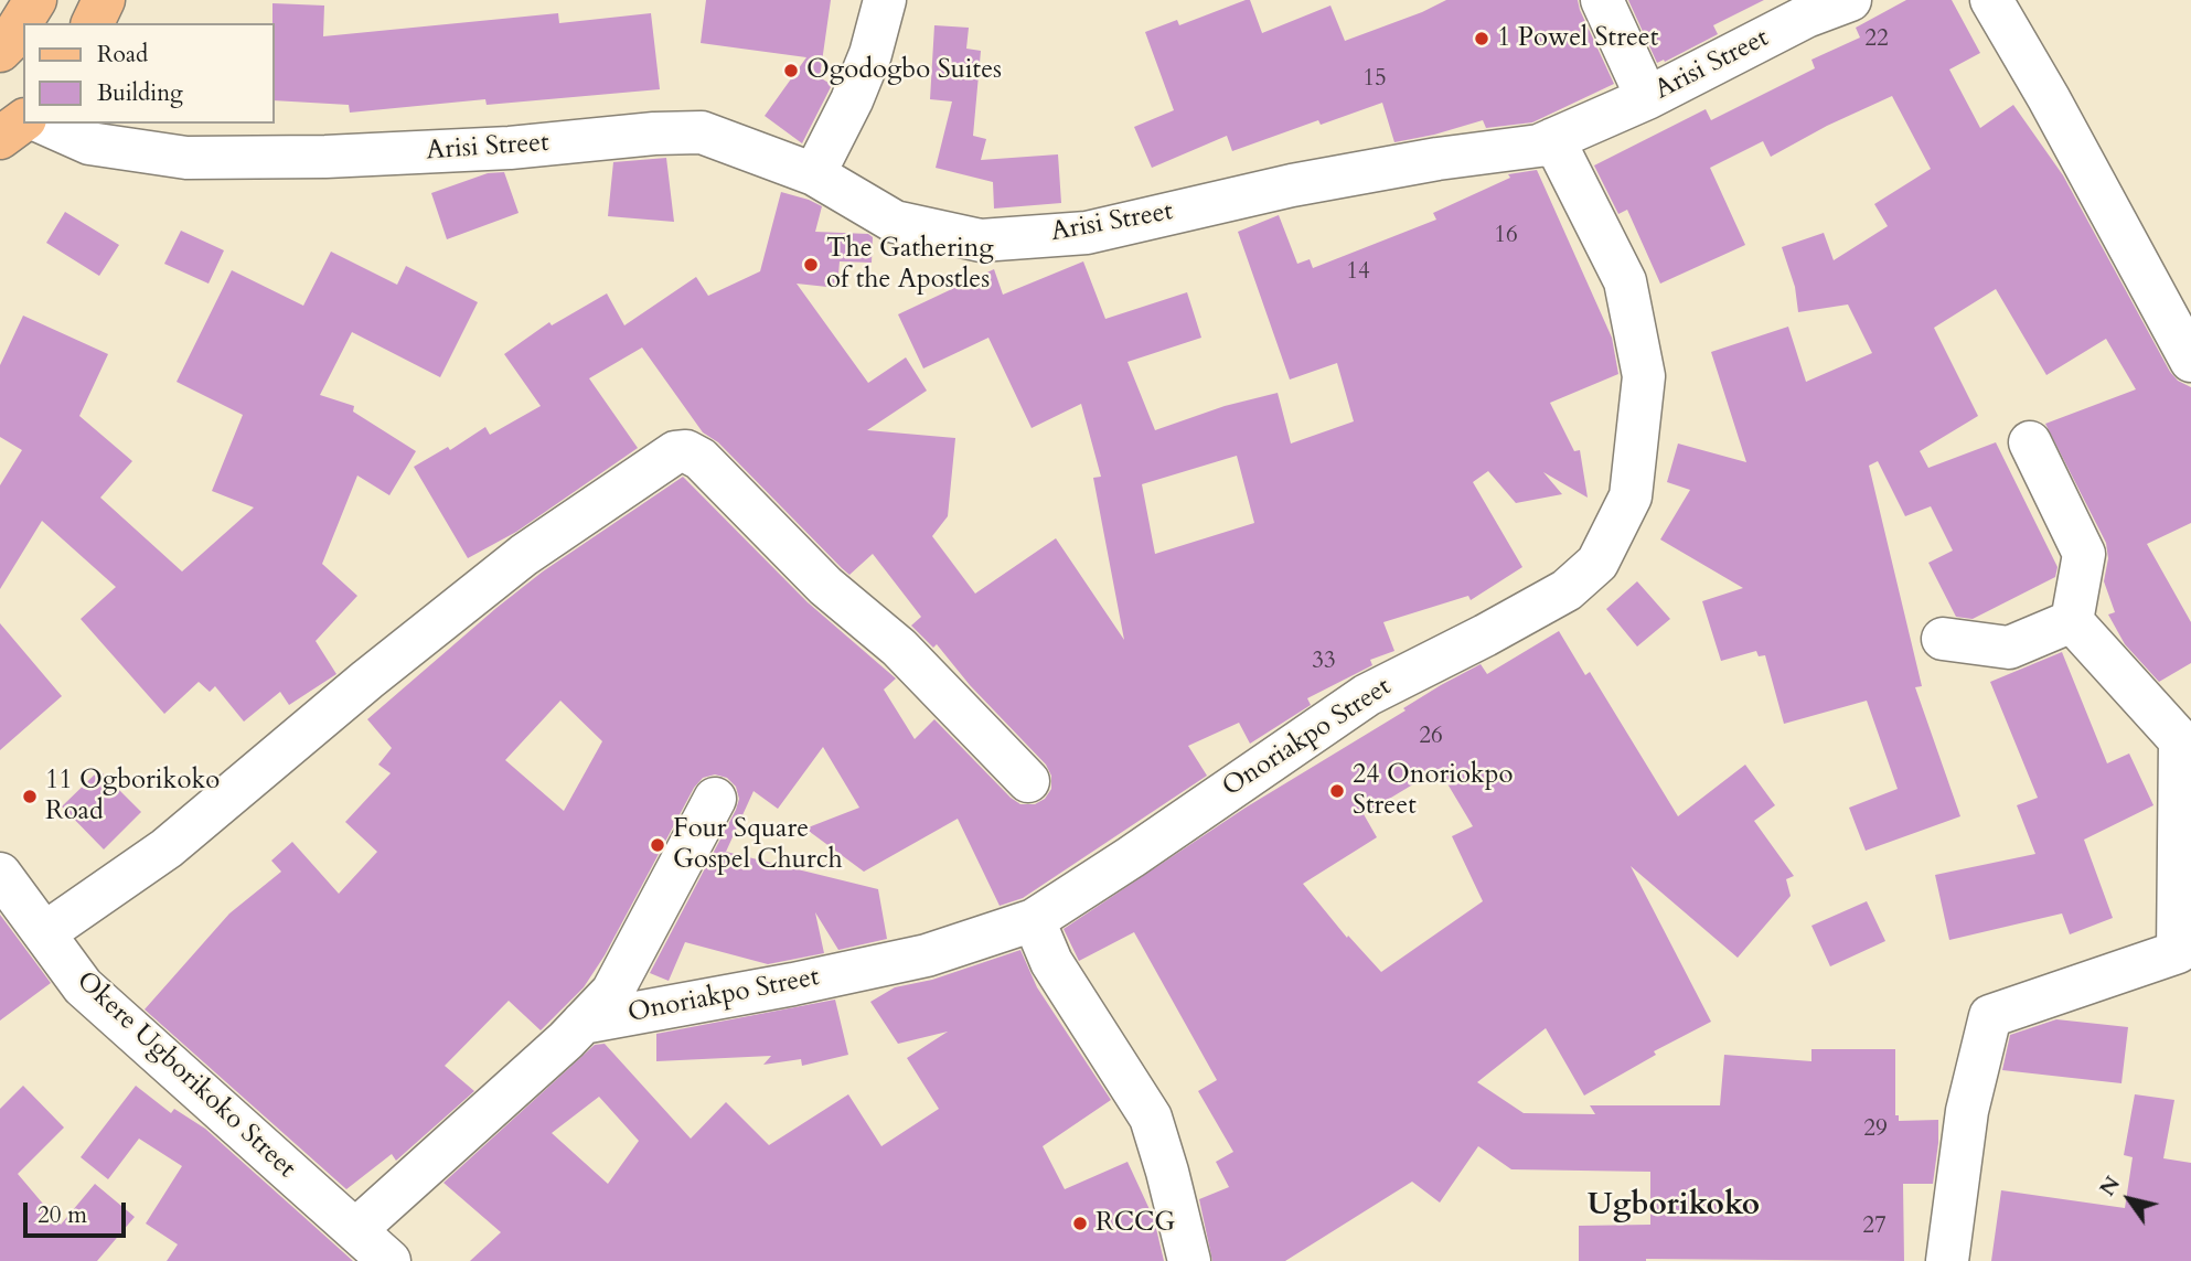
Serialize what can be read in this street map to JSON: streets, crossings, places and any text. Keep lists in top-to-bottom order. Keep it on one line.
{"streets":{"street":["Arisi Street","Onoriakpo Street","Okere Ugborikoko Street"]},"crossings":[["Arisi Street","Onoriakpo Street"]],"districts":["Ugborikoko"],"places":["1 Powel Street","Ogodogbo Suites","The Gathering of the Apostles","24 Onoriokpo Street","11 Ogborikoko Road","Four Square Gospel Church","RCCG"],"house_numbers":["22","15","16","14","33","26","29","27"],"legend":["Road","Building"],"scale_bar":"20 m","north":"top left"}
